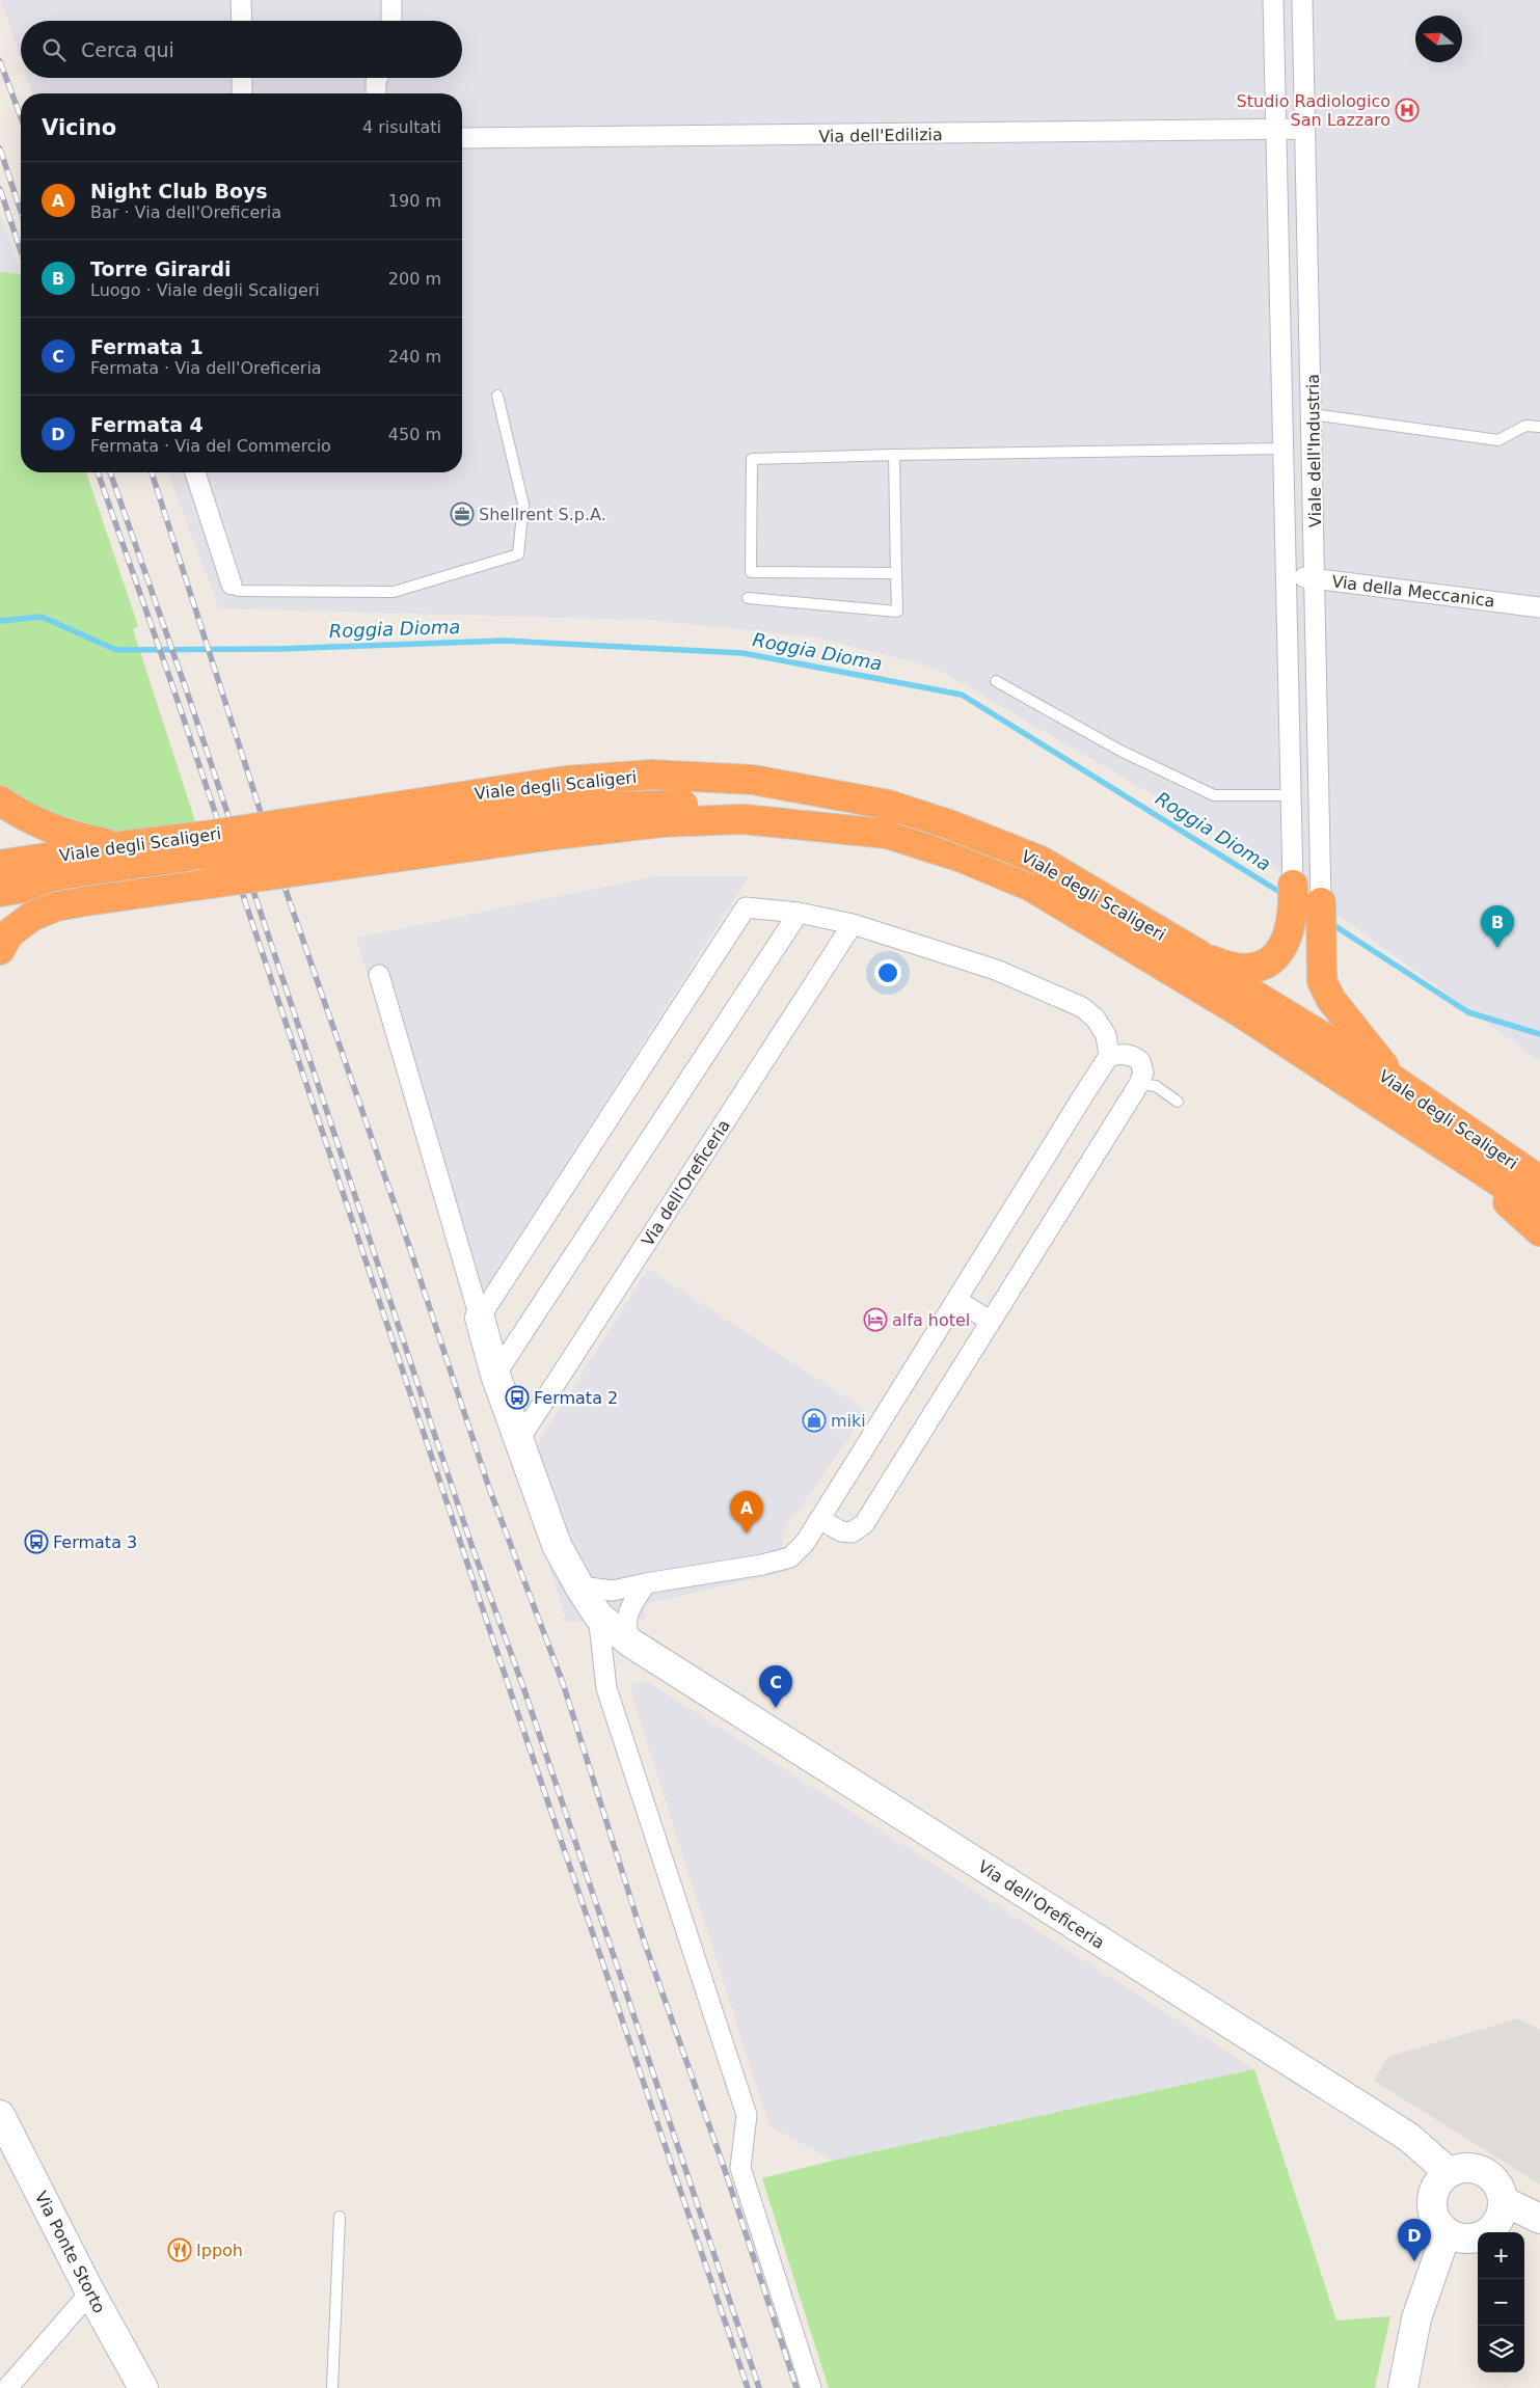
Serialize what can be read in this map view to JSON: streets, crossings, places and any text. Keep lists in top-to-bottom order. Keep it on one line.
{"streets":{"highway":["Viale degli Scaligeri"],"street":["Via dell'Edilizia","Viale dell'Industria","Via della Meccanica","Via dell'Oreficeria","Via Ponte Storto"]},"crossings":[["Via dell'Edilizia","Viale dell'Industria"],["Viale dell'Industria","Via della Meccanica"]],"water":["Roggia Dioma"],"places":{"hospital":["Studio Radiologico San Lazzaro"],"office":["Shellrent S.p.A."],"hotel":["alfa hotel"],"bus stop":["Fermata 2","Fermata 3"],"shop":["miki"],"restaurant":["Ippoh"]},"north":"left","page":{"search":"Cerca qui","heading":["Vicino","4 risultati"],"list":[{"mark":"A","name":"Night Club Boys","note":"Bar · Via dell'Oreficeria","value":"190 m"},{"mark":"B","name":"Torre Girardi","note":"Luogo · Viale degli Scaligeri","value":"200 m"},{"mark":"C","name":"Fermata 1","note":"Fermata · Via dell'Oreficeria","value":"240 m"},{"mark":"D","name":"Fermata 4","note":"Fermata · Via del Commercio","value":"450 m"}],"pins":["B","A","C","D"],"map_buttons":["+","−"]}}
